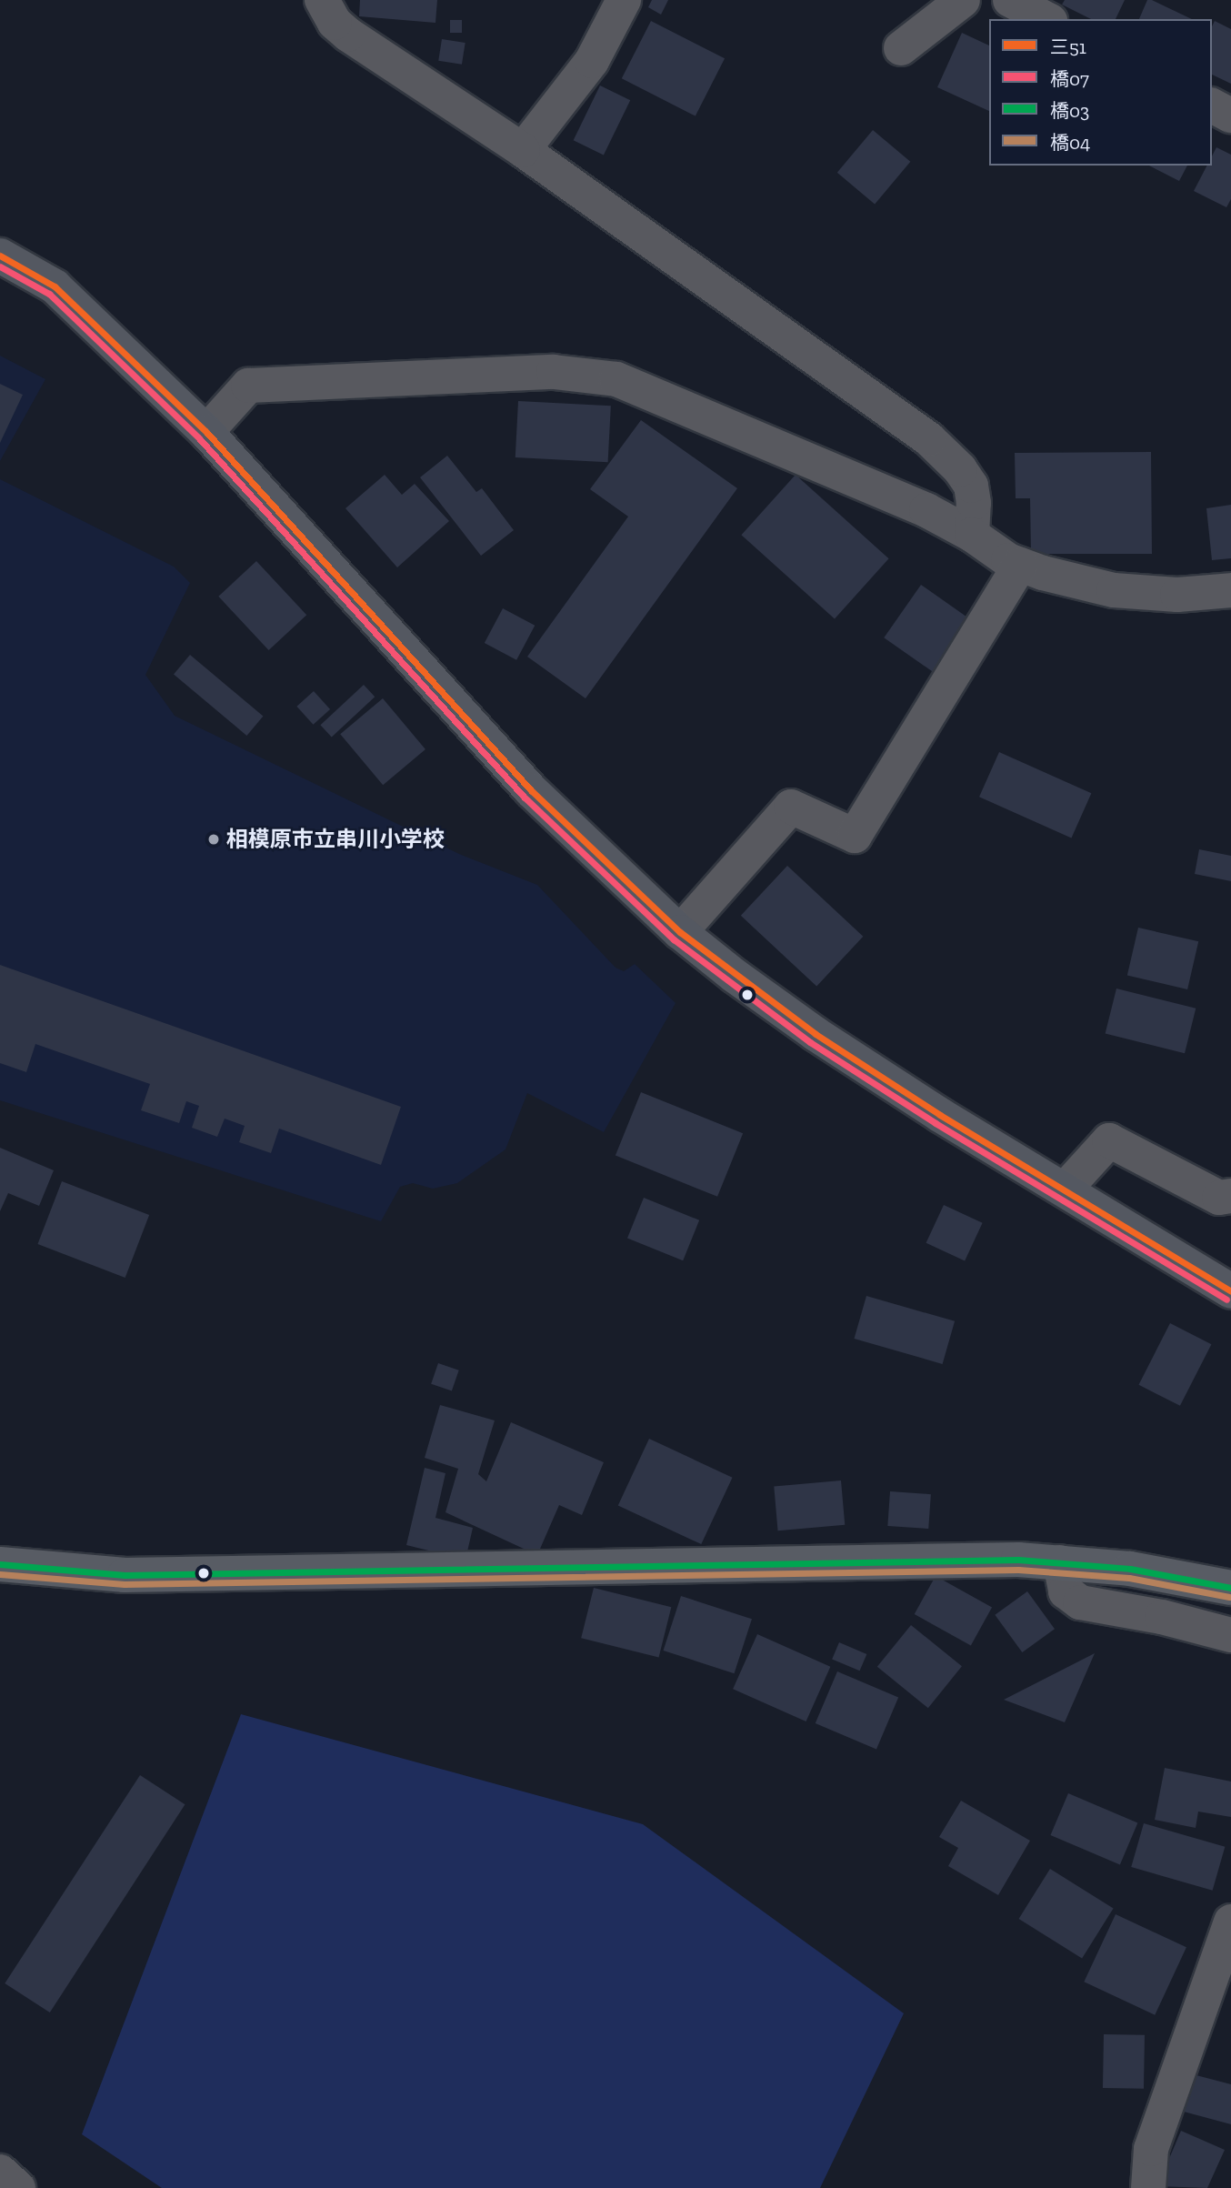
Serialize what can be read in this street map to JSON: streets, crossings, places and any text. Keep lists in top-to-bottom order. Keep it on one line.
{"places":["相模原市立串川小学校"],"lines":["transit line 三51","transit line 橋07","transit line 橋03","transit line 橋04"],"legend":["三51","橋07","橋03","橋04"]}
